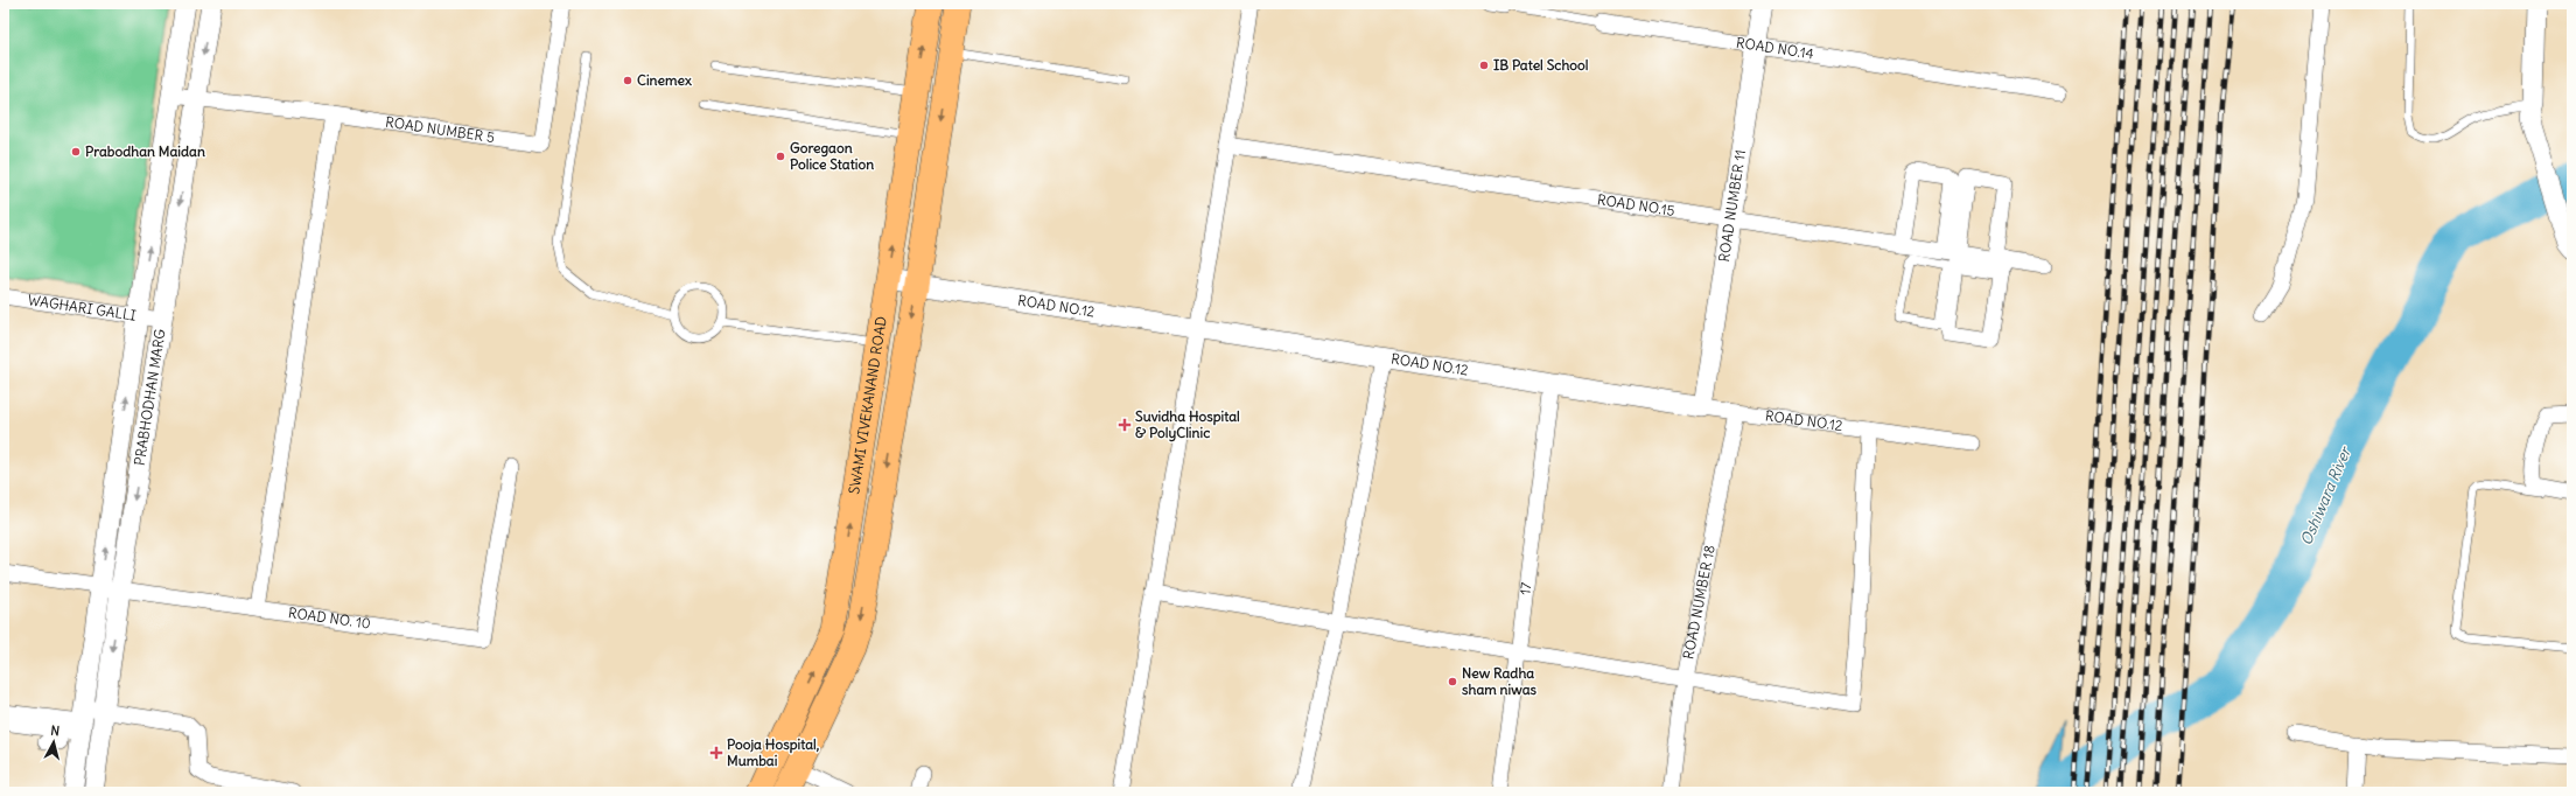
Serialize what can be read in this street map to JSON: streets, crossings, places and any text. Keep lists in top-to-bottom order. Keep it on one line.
{"streets":{"main road":["SWAMI VIVEKANAND ROAD"],"street":["ROAD NO.14","ROAD NUMBER 5","ROAD NO.15","ROAD NUMBER 11","ROAD NO.12","WAGHARI GALLI","PRABHODHAN MARG","17","ROAD NUMBER 18","ROAD NO. 10"]},"crossings":[["ROAD NO.14","ROAD NUMBER 11"],["ROAD NUMBER 5","PRABHODHAN MARG"],["ROAD NO.15","ROAD NUMBER 11"],["ROAD NUMBER 11","ROAD NO.12"],["ROAD NO.12","SWAMI VIVEKANAND ROAD"],["ROAD NO.12","17"],["ROAD NO.12","ROAD NUMBER 18"],["WAGHARI GALLI","PRABHODHAN MARG"],["PRABHODHAN MARG","ROAD NO. 10"]],"water":["Oshiwara River"],"places":{"other":["IB Patel School","Cinemex","Prabodhan Maidan","Goregaon Police Station","New Radha sham niwas"],"health":["Suvidha Hospital & PolyClinic","Pooja Hospital, Mumbai"]},"north":"top"}
